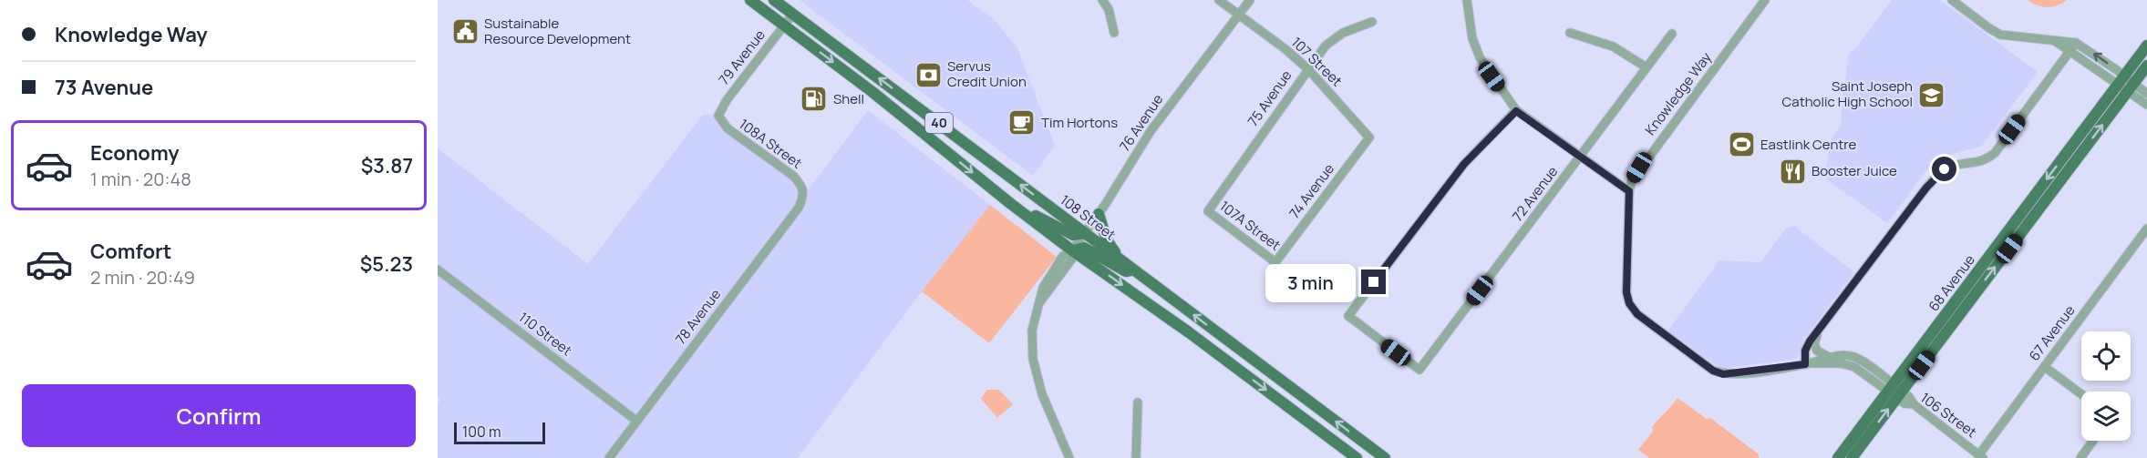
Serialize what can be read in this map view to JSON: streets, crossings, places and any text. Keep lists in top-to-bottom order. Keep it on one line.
{"streets":{"main road":["40","108 Street","68 Avenue"],"street":["79 Avenue","107 Street","Knowledge Way","75 Avenue","76 Avenue","108A Street","74 Avenue","72 Avenue","107A Street","78 Avenue","67 Avenue","110 Street","106 Street"]},"crossings":[["79 Avenue","40"],["79 Avenue","108A Street"],["79 Avenue","108 Street"],["107 Street","75 Avenue"],["107 Street","76 Avenue"],["107 Street","74 Avenue"],["Knowledge Way","68 Avenue"],["Knowledge Way","106 Street"],["75 Avenue","107A Street"],["40","76 Avenue"],["76 Avenue","108 Street"],["108A Street","78 Avenue"],["74 Avenue","107A Street"],["68 Avenue","106 Street"],["78 Avenue","110 Street"],["67 Avenue","106 Street"]],"places":{"public building":["Sustainable Resource Development"],"bank":["Servus Credit Union"],"school or university":["Saint Joseph Catholic High School"],"fuel station":["Shell"],"cafe":["Tim Hortons"],"sports":["Eastlink Centre"],"restaurant":["Booster Juice"]},"scale_bar":"100 m","page":{"banner":["Knowledge Way","73 Avenue"],"list":[{"name":"Economy","note":"1 min · 20:48","value":"$3.87"},{"name":"Comfort","note":"2 min · 20:49","value":"$5.23"}],"bubble":"3 min","buttons":"Confirm","scale":"100 m"}}
